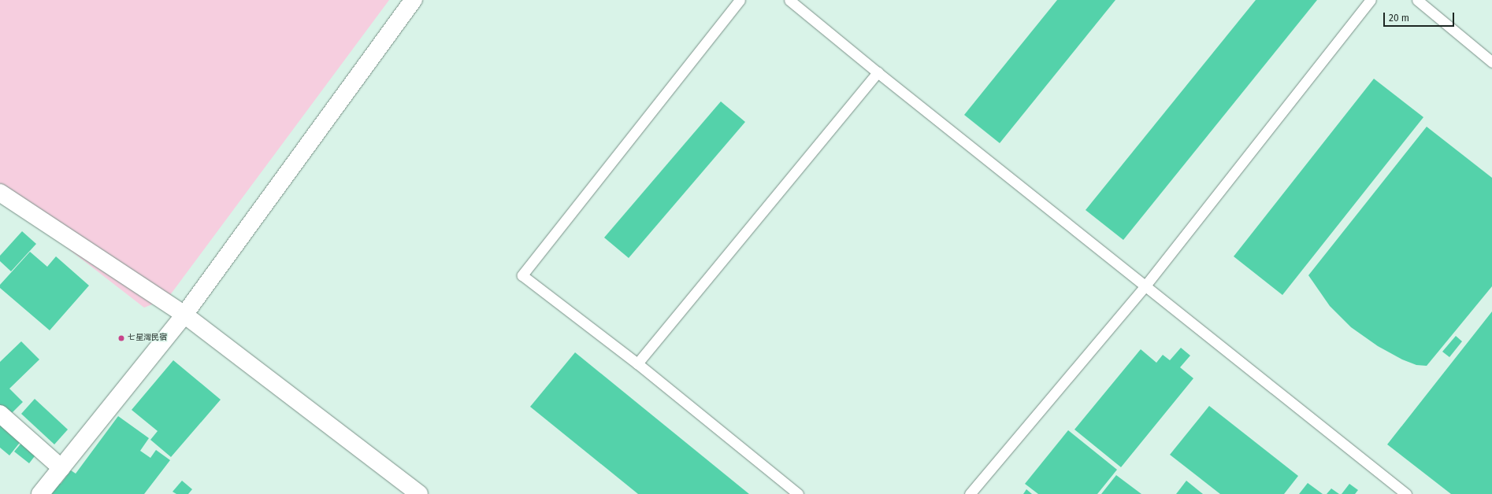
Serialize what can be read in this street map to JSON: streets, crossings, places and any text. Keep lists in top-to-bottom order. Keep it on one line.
{"places":["七星灣民宿"],"scale_bar":"20 m"}
